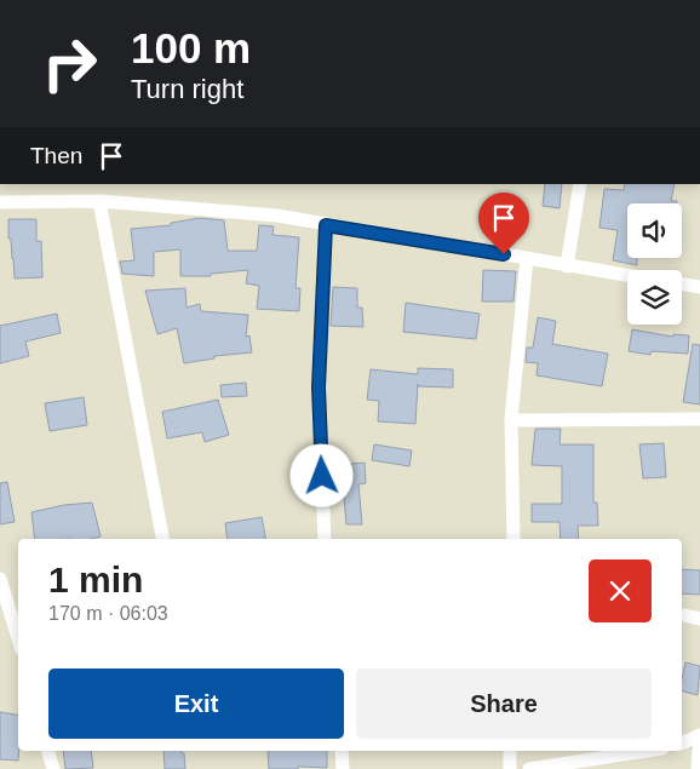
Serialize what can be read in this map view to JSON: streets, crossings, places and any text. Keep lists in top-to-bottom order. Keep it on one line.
{"page":{"turn":["100 m","Turn right"],"then":"Then","heading":["1 min","170 m · 06:03"],"buttons":["Exit","Share"]}}
